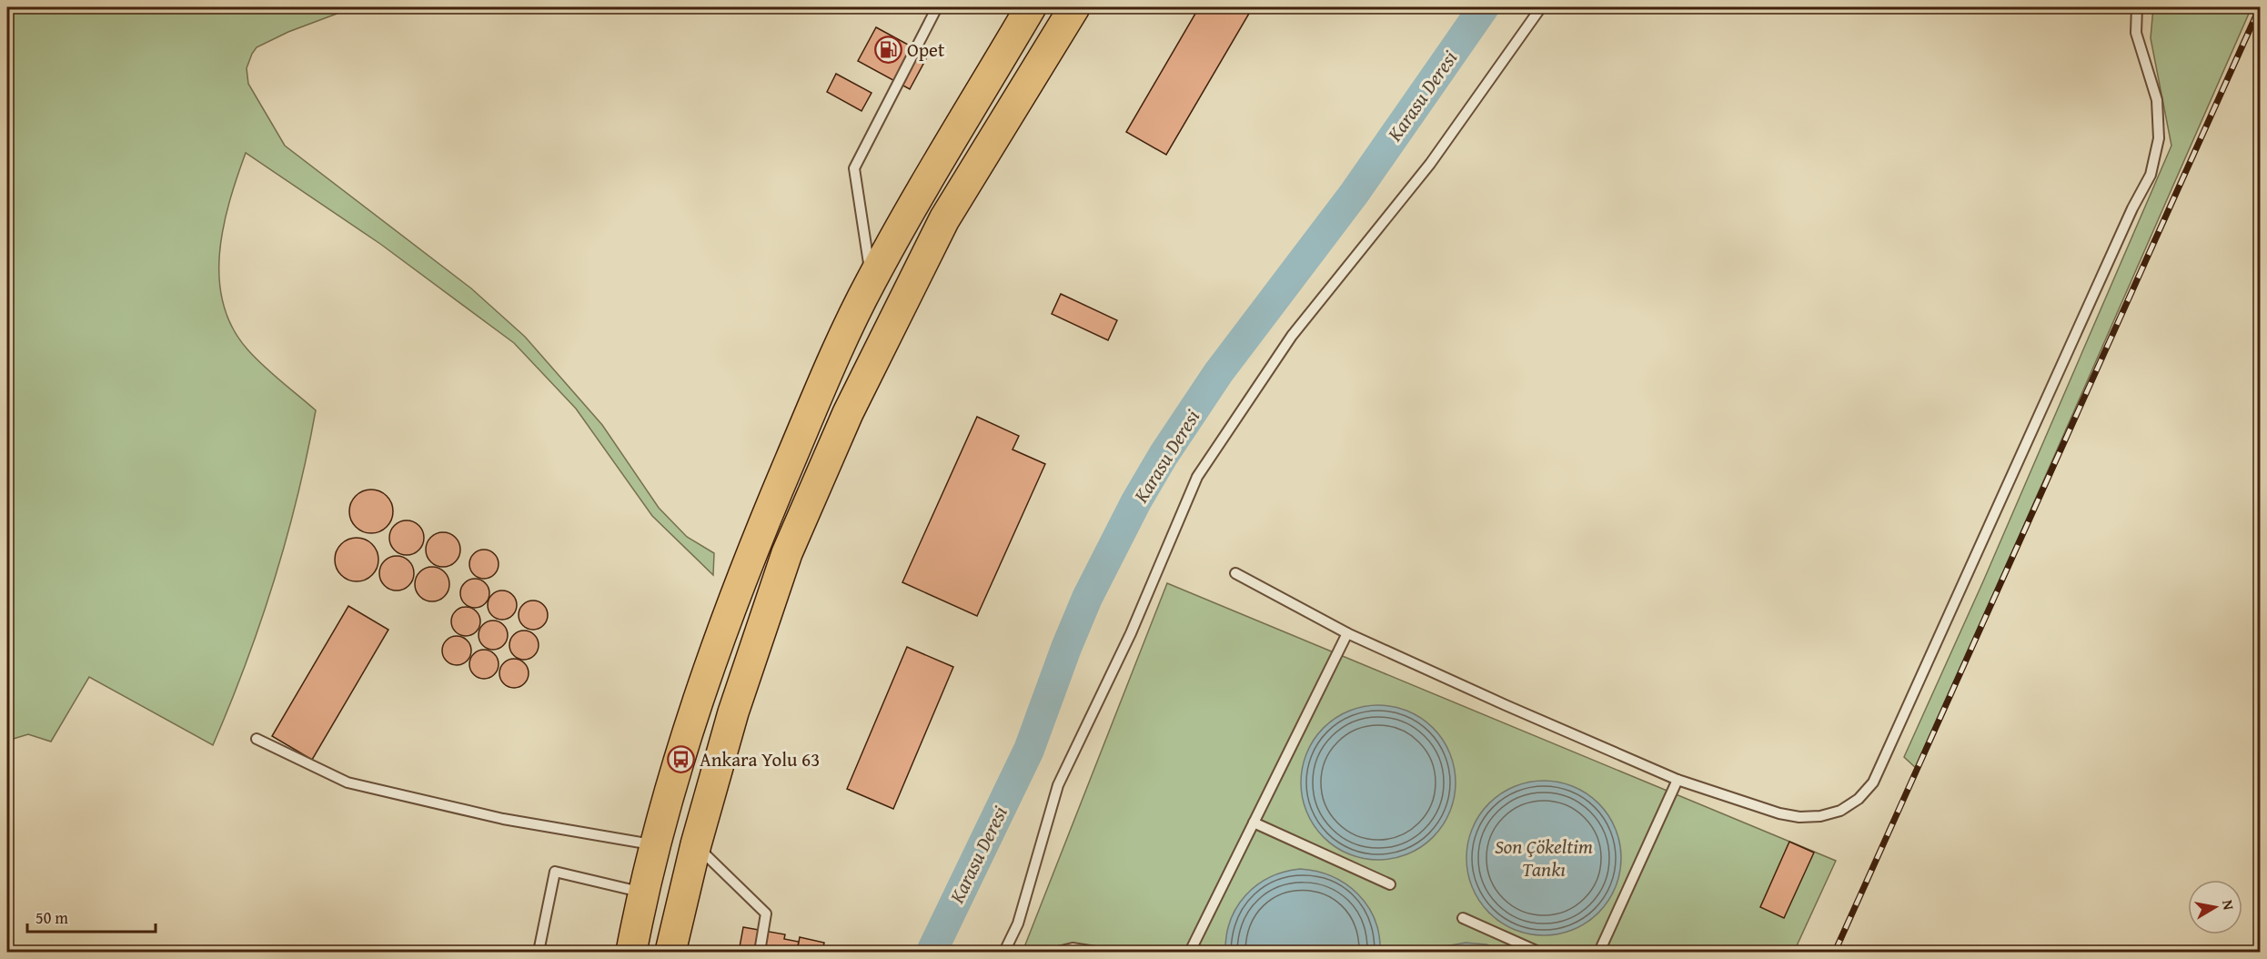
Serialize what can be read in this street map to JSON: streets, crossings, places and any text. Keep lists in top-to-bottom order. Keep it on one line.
{"water":["Karasu Deresi","Son Çökeltim Tankı"],"places":{"fuel station":["Opet"],"bus stop":["Ankara Yolu 63"]},"scale_bar":"50 m","north":"right"}
